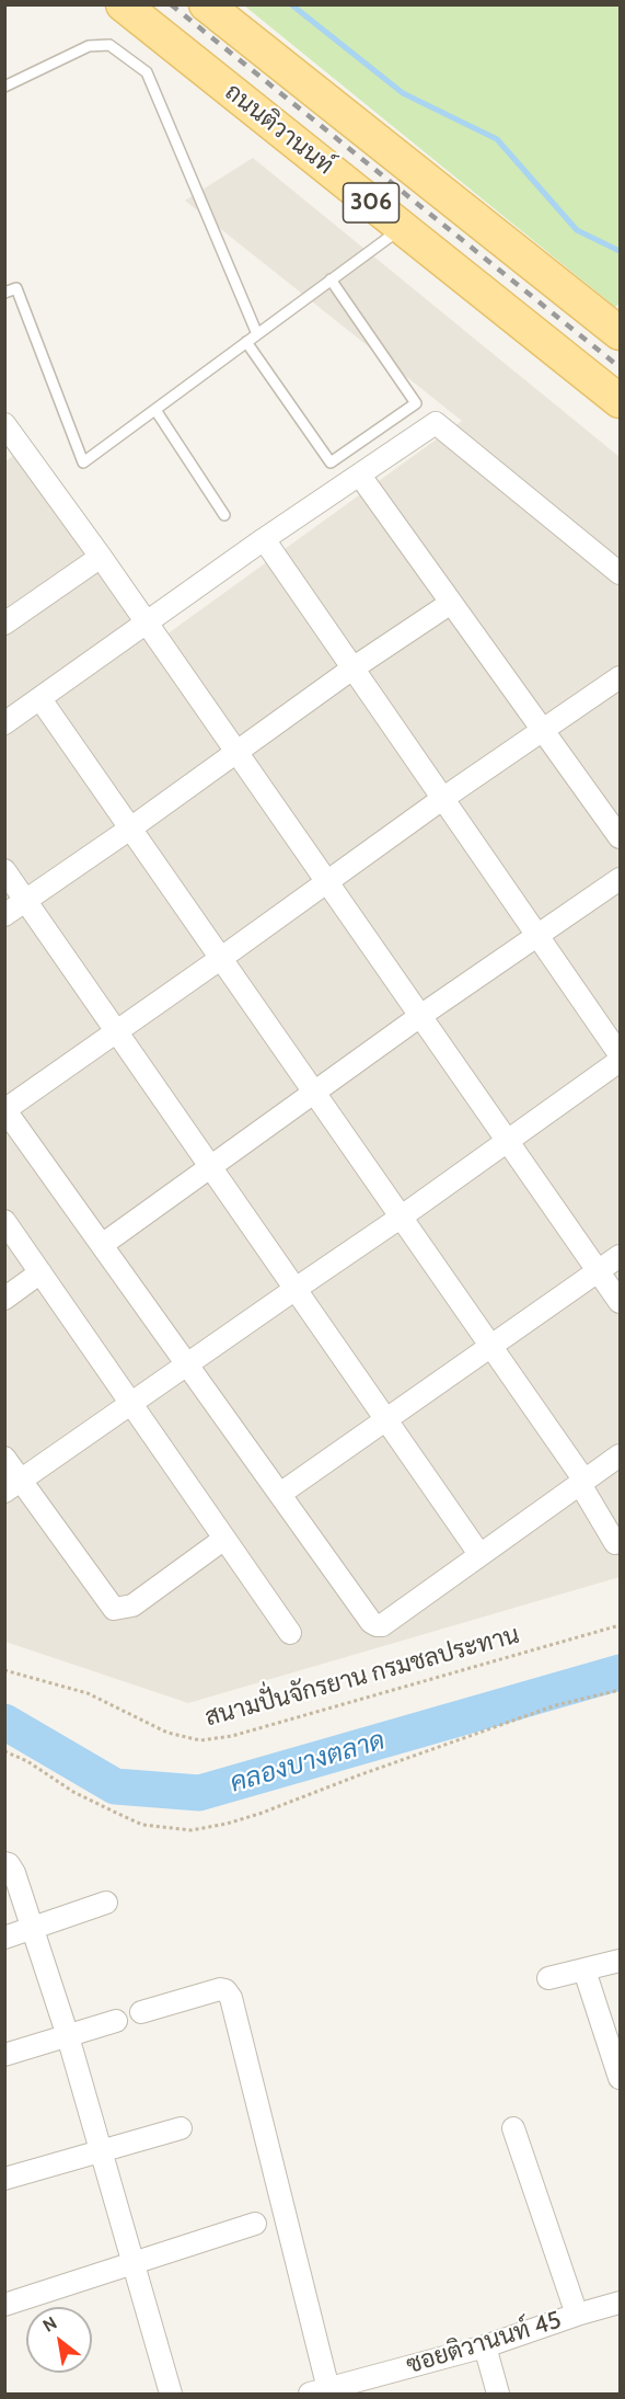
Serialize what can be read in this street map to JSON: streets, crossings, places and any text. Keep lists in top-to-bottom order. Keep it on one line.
{"streets":{"main road":["ถนนติวานนท์","306"],"street":["ซอยติวานนท์ 45"],"path":["สนามปั่นจักรยาน กรมชลประทาน"]},"water":["คลองบางตลาด"],"north":"top left"}
